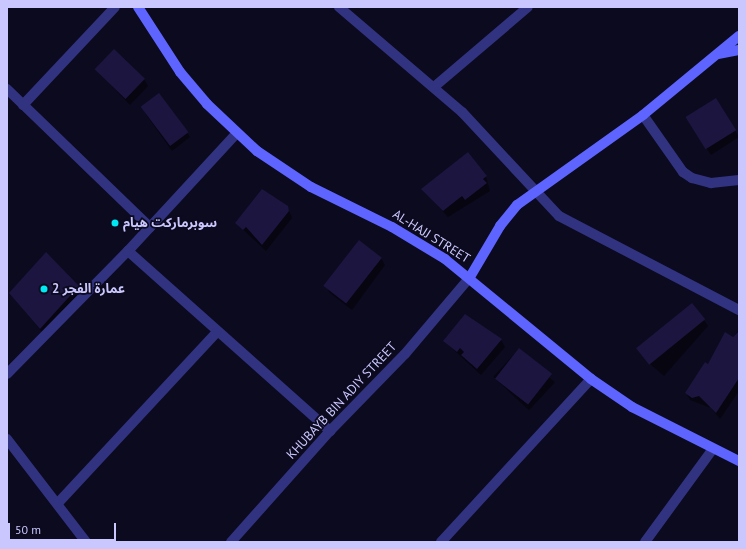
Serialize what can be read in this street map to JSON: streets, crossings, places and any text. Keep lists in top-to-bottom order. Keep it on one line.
{"streets":{"street":["AL-HAJJ STREET","KHUBAYB BIN ADIY STREET"]},"crossings":[["AL-HAJJ STREET","KHUBAYB BIN ADIY STREET"]],"places":["سوبرماركت هيام","عمارة الفجر 2"],"scale_bar":"50 m"}
